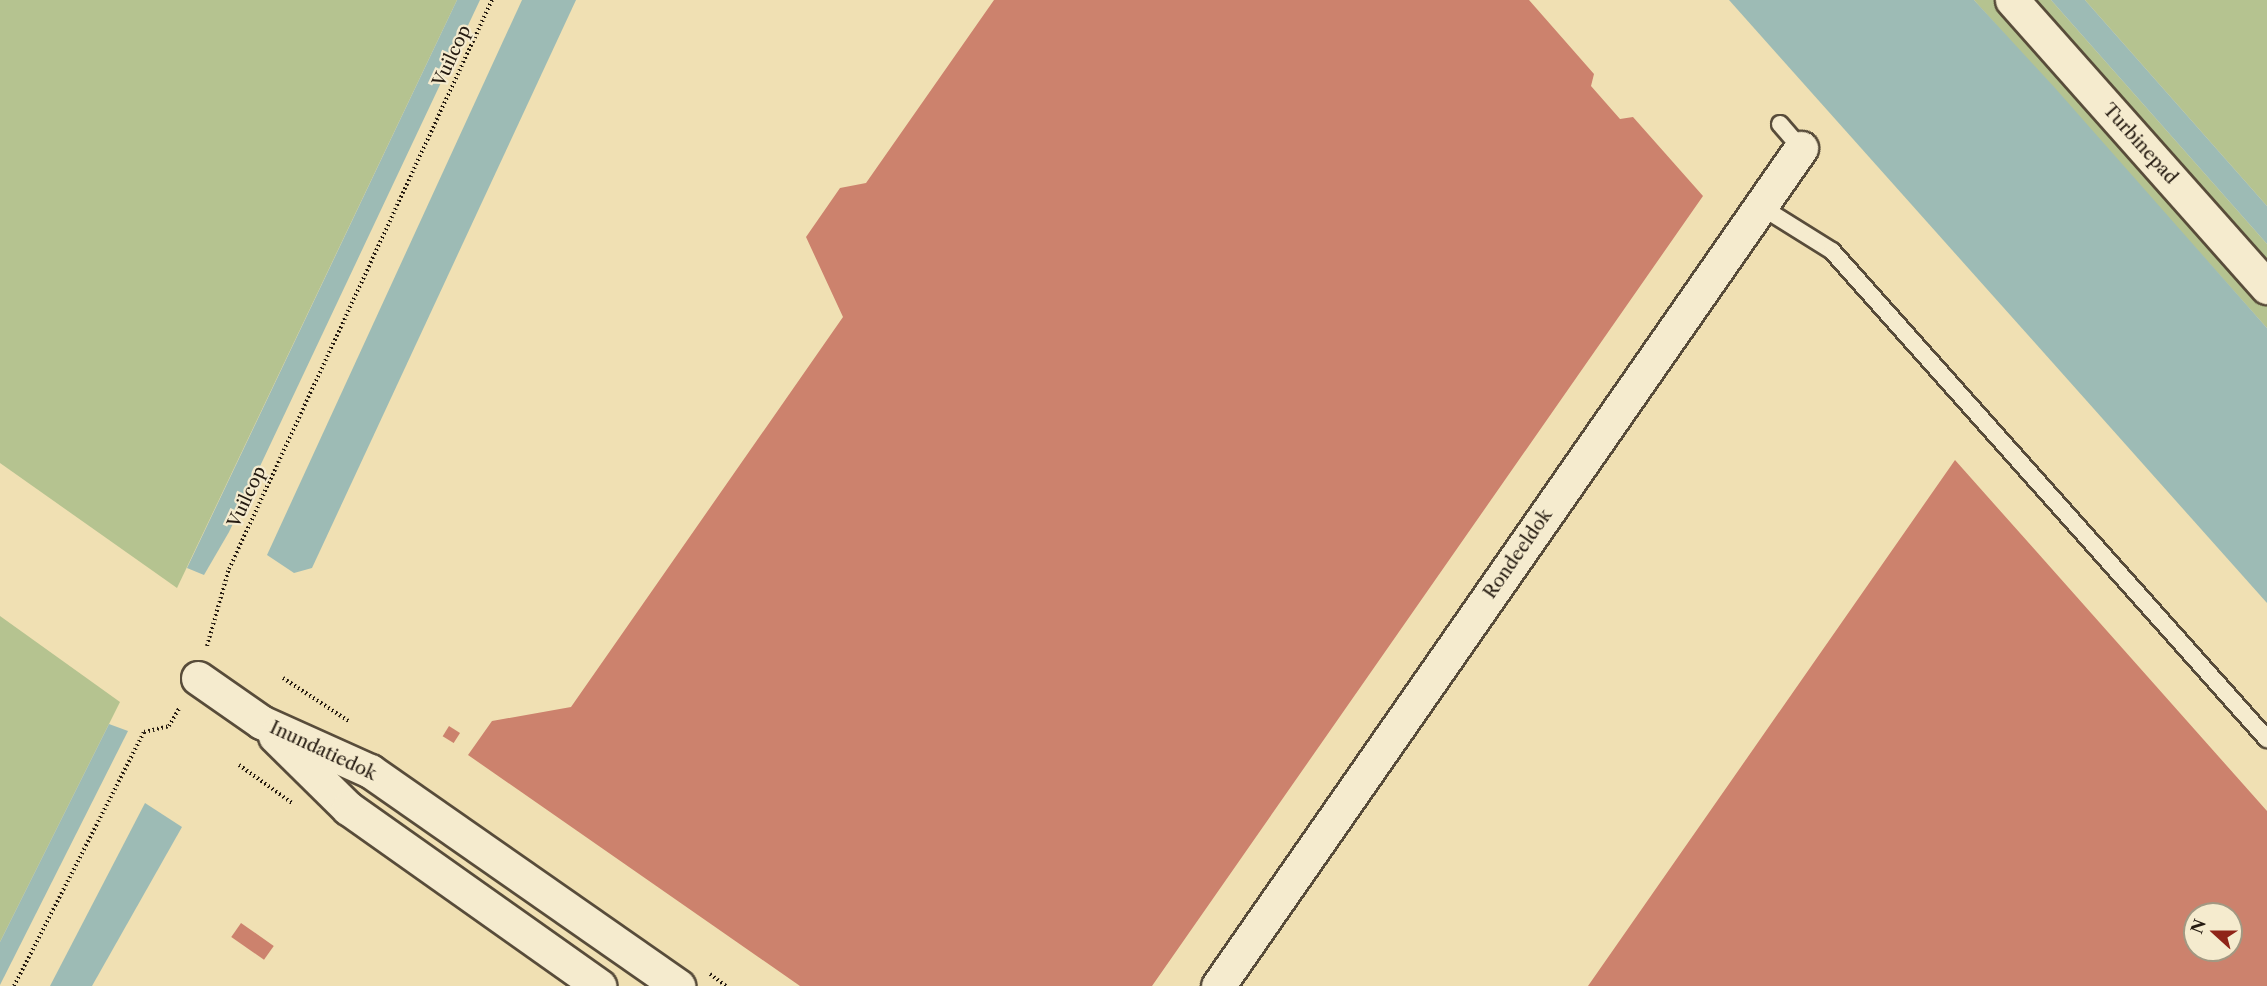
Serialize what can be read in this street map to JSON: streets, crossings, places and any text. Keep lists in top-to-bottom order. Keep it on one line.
{"streets":{"street":["Turbinepad","Rondeeldok","Inundatiedok"],"path":["Vuilcop"]},"north":"left"}
